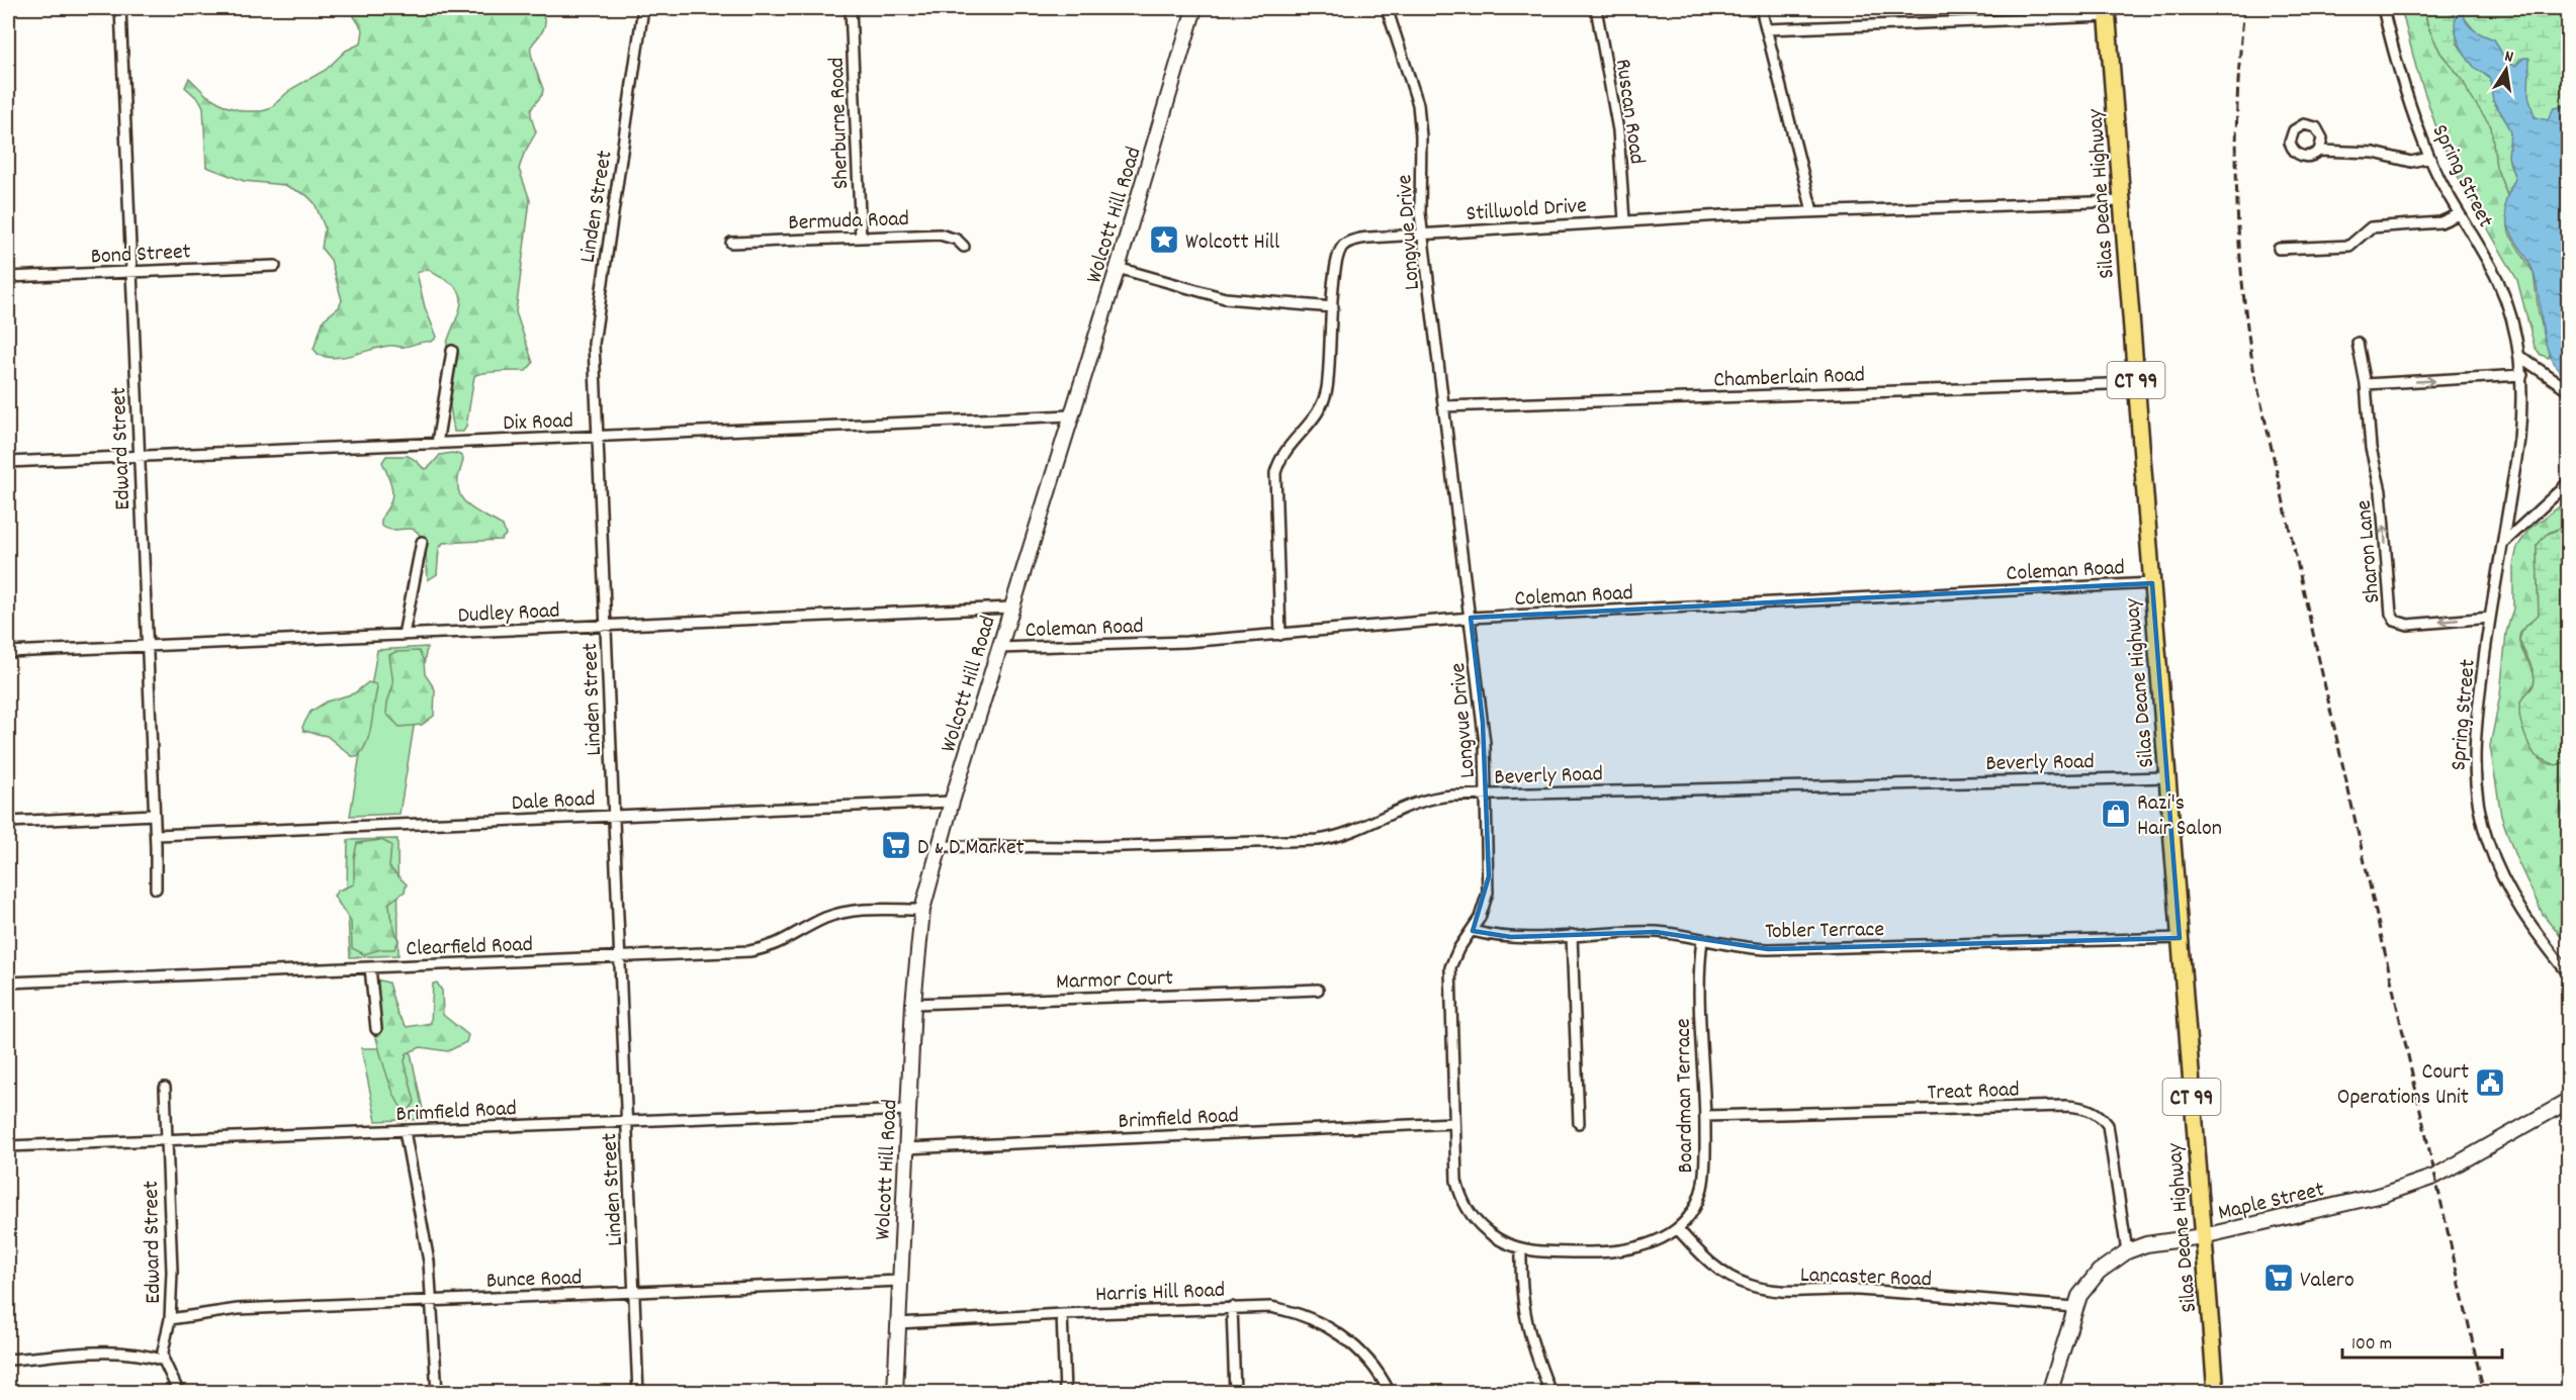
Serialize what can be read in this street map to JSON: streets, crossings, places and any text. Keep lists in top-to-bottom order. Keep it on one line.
{"streets":{"main road":["Silas Deane Highway","CT 99"],"street":["Ruscan Road","Sherburne Road","Spring Street","Linden Street","Stillwold Drive","Wolcott Hill Road","Bermuda Road","Longvue Drive","Bond Street","Chamberlain Road","Dix Road","Edward Street","Sharon Lane","Coleman Road","Dudley Road","Beverly Road","Dale Road","Tobler Terrace","Clearfield Road","Marmor Court","Treat Road","Boardman Terrace","Brimfield Road","Maple Street","Lancaster Road","Bunce Road","Harris Hill Road"]},"crossings":[["Ruscan Road","Stillwold Drive"],["Sherburne Road","Bermuda Road"],["Spring Street","Sharon Lane"],["Silas Deane Highway","Stillwold Drive"],["Silas Deane Highway","Chamberlain Road"],["Silas Deane Highway","Coleman Road"],["Silas Deane Highway","Beverly Road"],["Silas Deane Highway","Tobler Terrace"],["Silas Deane Highway","Maple Street"],["Linden Street","Dix Road"],["Linden Street","Dudley Road"],["Linden Street","Dale Road"],["Linden Street","Clearfield Road"],["Linden Street","Brimfield Road"],["Linden Street","Bunce Road"],["Stillwold Drive","Longvue Drive"],["Stillwold Drive","Coleman Road"],["Wolcott Hill Road","Dix Road"],["Wolcott Hill Road","Coleman Road"],["Wolcott Hill Road","Dudley Road"],["Wolcott Hill Road","Beverly Road"],["Wolcott Hill Road","Dale Road"],["Wolcott Hill Road","Clearfield Road"],["Wolcott Hill Road","Marmor Court"],["Wolcott Hill Road","Brimfield Road"],["Wolcott Hill Road","Bunce Road"],["Wolcott Hill Road","Harris Hill Road"],["Longvue Drive","Chamberlain Road"],["Longvue Drive","Coleman Road"],["Longvue Drive","Beverly Road"],["Longvue Drive","Tobler Terrace"],["Longvue Drive","Brimfield Road"],["Bond Street","Edward Street"],["Dix Road","Edward Street"],["Edward Street","Dudley Road"],["Edward Street","Dale Road"],["Edward Street","Brimfield Road"],["Edward Street","Bunce Road"],["Tobler Terrace","Boardman Terrace"],["Treat Road","Boardman Terrace"],["Treat Road","Maple Street"],["Boardman Terrace","Lancaster Road"],["Maple Street","Lancaster Road"]],"places":{"place":["Wolcott Hill"],"shop":["Razi's Hair Salon"],"supermarket":["D & D Market","Valero"],"public building":["Court Operations Unit"]},"scale_bar":"100 m","north":"top"}
